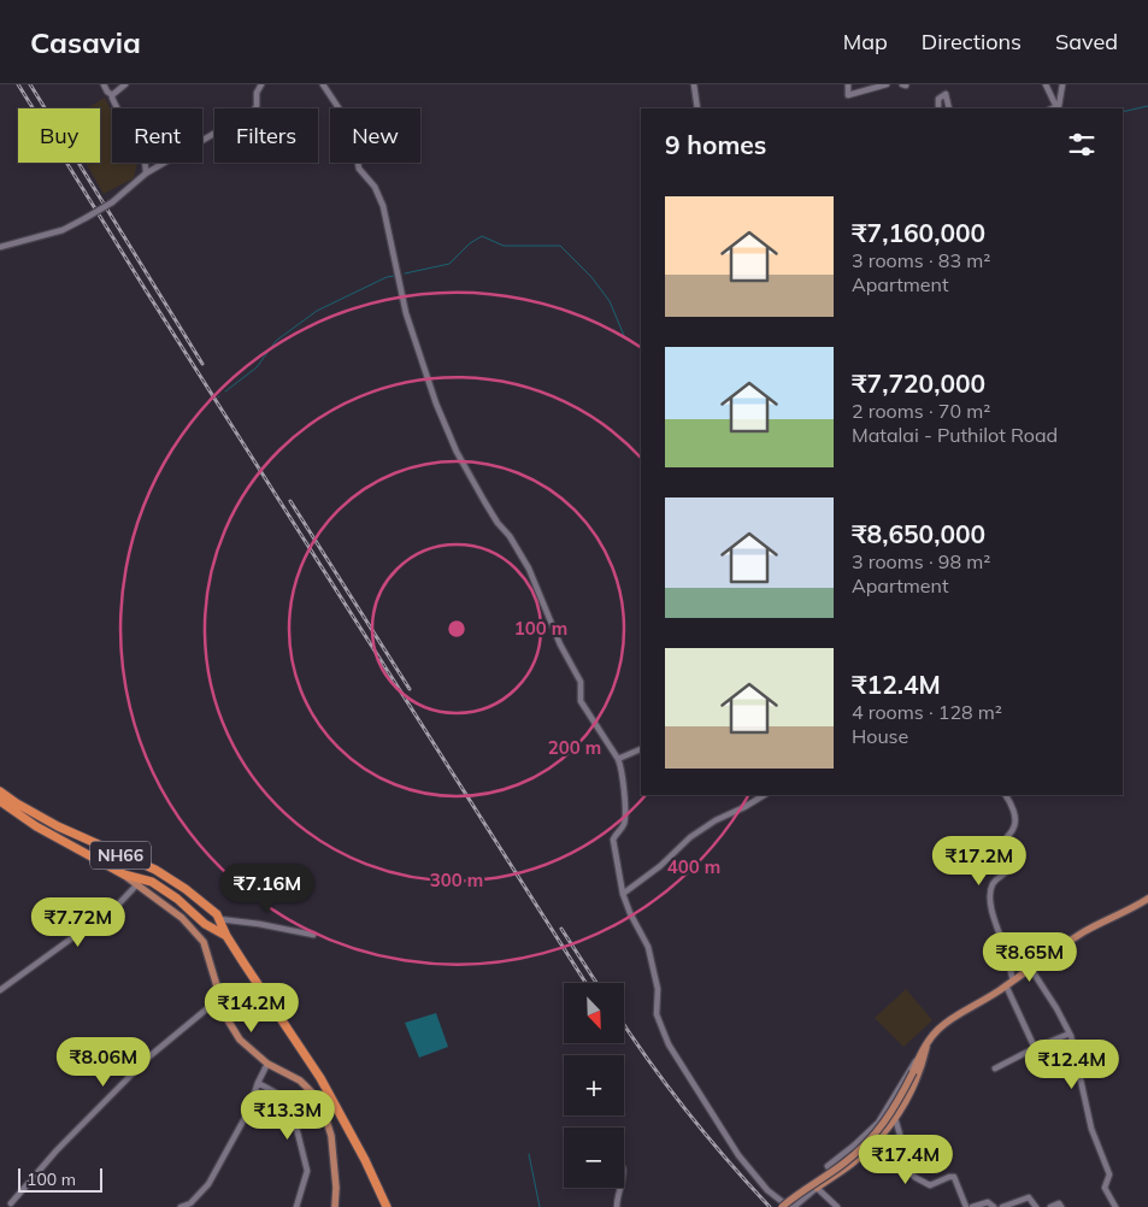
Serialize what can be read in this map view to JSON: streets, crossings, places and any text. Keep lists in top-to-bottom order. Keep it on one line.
{"streets":{"highway":["NH66"]},"scale_bar":"100 m","north":"bottom right","page":{"header":"Casavia","nav":["Map","Directions","Saved"],"chip":["Buy","Rent","Filters","New"],"heading":"9 homes","list":[{"name":"₹7,160,000","note":"3 rooms · 83 m² · Apartment"},{"name":"₹7,720,000","note":"2 rooms · 70 m² · Matalai - Puthilot Road"},{"name":"₹8,650,000","note":"3 rooms · 98 m² · Apartment"},{"name":"₹12.4M","note":"4 rooms · 128 m² · House"}],"price":["₹17.2M","₹7.16M","₹7.72M","₹8.65M","₹14.2M","₹8.06M","₹12.4M","₹13.3M","₹17.4M"],"map_buttons":["+","−"],"scale":"100 m"},"rings":["100 m","200 m","400 m","300 m"]}
